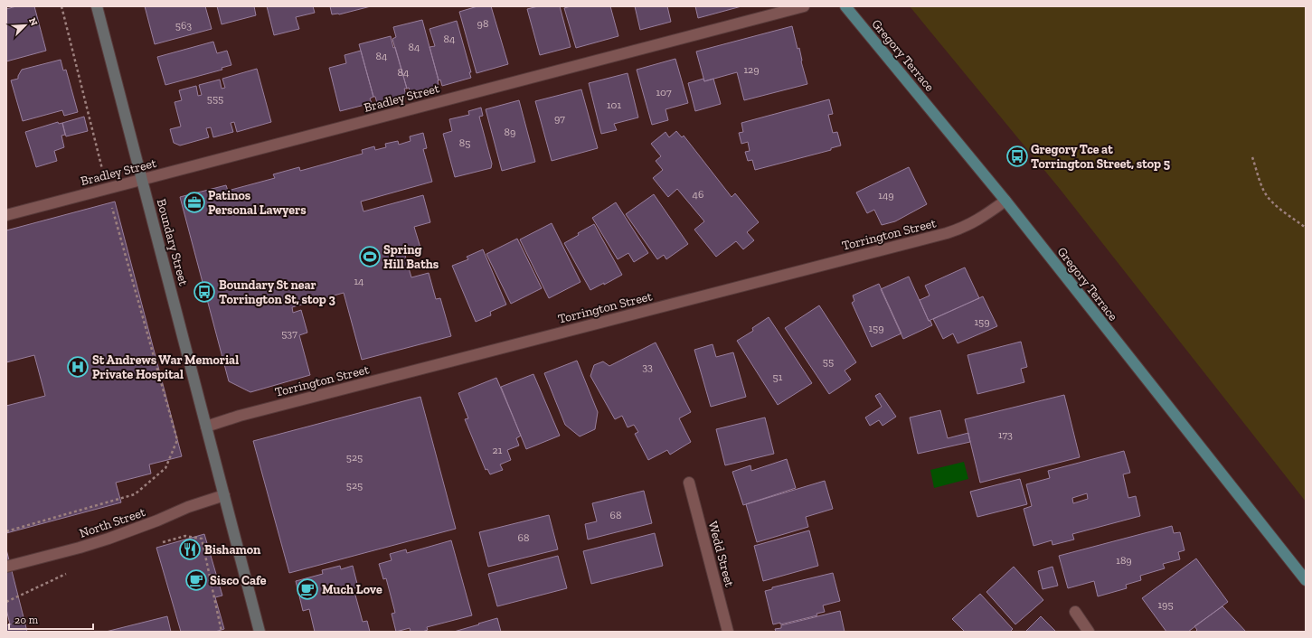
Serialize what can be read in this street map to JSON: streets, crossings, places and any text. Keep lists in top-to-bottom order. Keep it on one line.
{"streets":{"main road":["Gregory Terrace","Boundary Street"],"street":["Bradley Street","Torrington Street","North Street","Wedd Street"]},"crossings":[["Gregory Terrace","Torrington Street"],["Bradley Street","Boundary Street"],["Torrington Street","Boundary Street"],["Boundary Street","North Street"]],"places":{"bus stop":["Gregory Tce at Torrington Street, stop 5","Boundary St near Torrington St, stop 3"],"office":["Patinos Personal Lawyers"],"sports":["Spring Hill Baths"],"hospital":["St Andrews War Memorial Private Hospital"],"restaurant":["Bishamon"],"cafe":["Sisco Cafe","Much Love"]},"house_numbers":["98","563","84","84","84","129","84","107","555","101","97","89","85","46","149","14","159","159","537","55","33","51","173","21","525","525","68","68","189","195"],"scale_bar":"20 m","north":"top right"}
